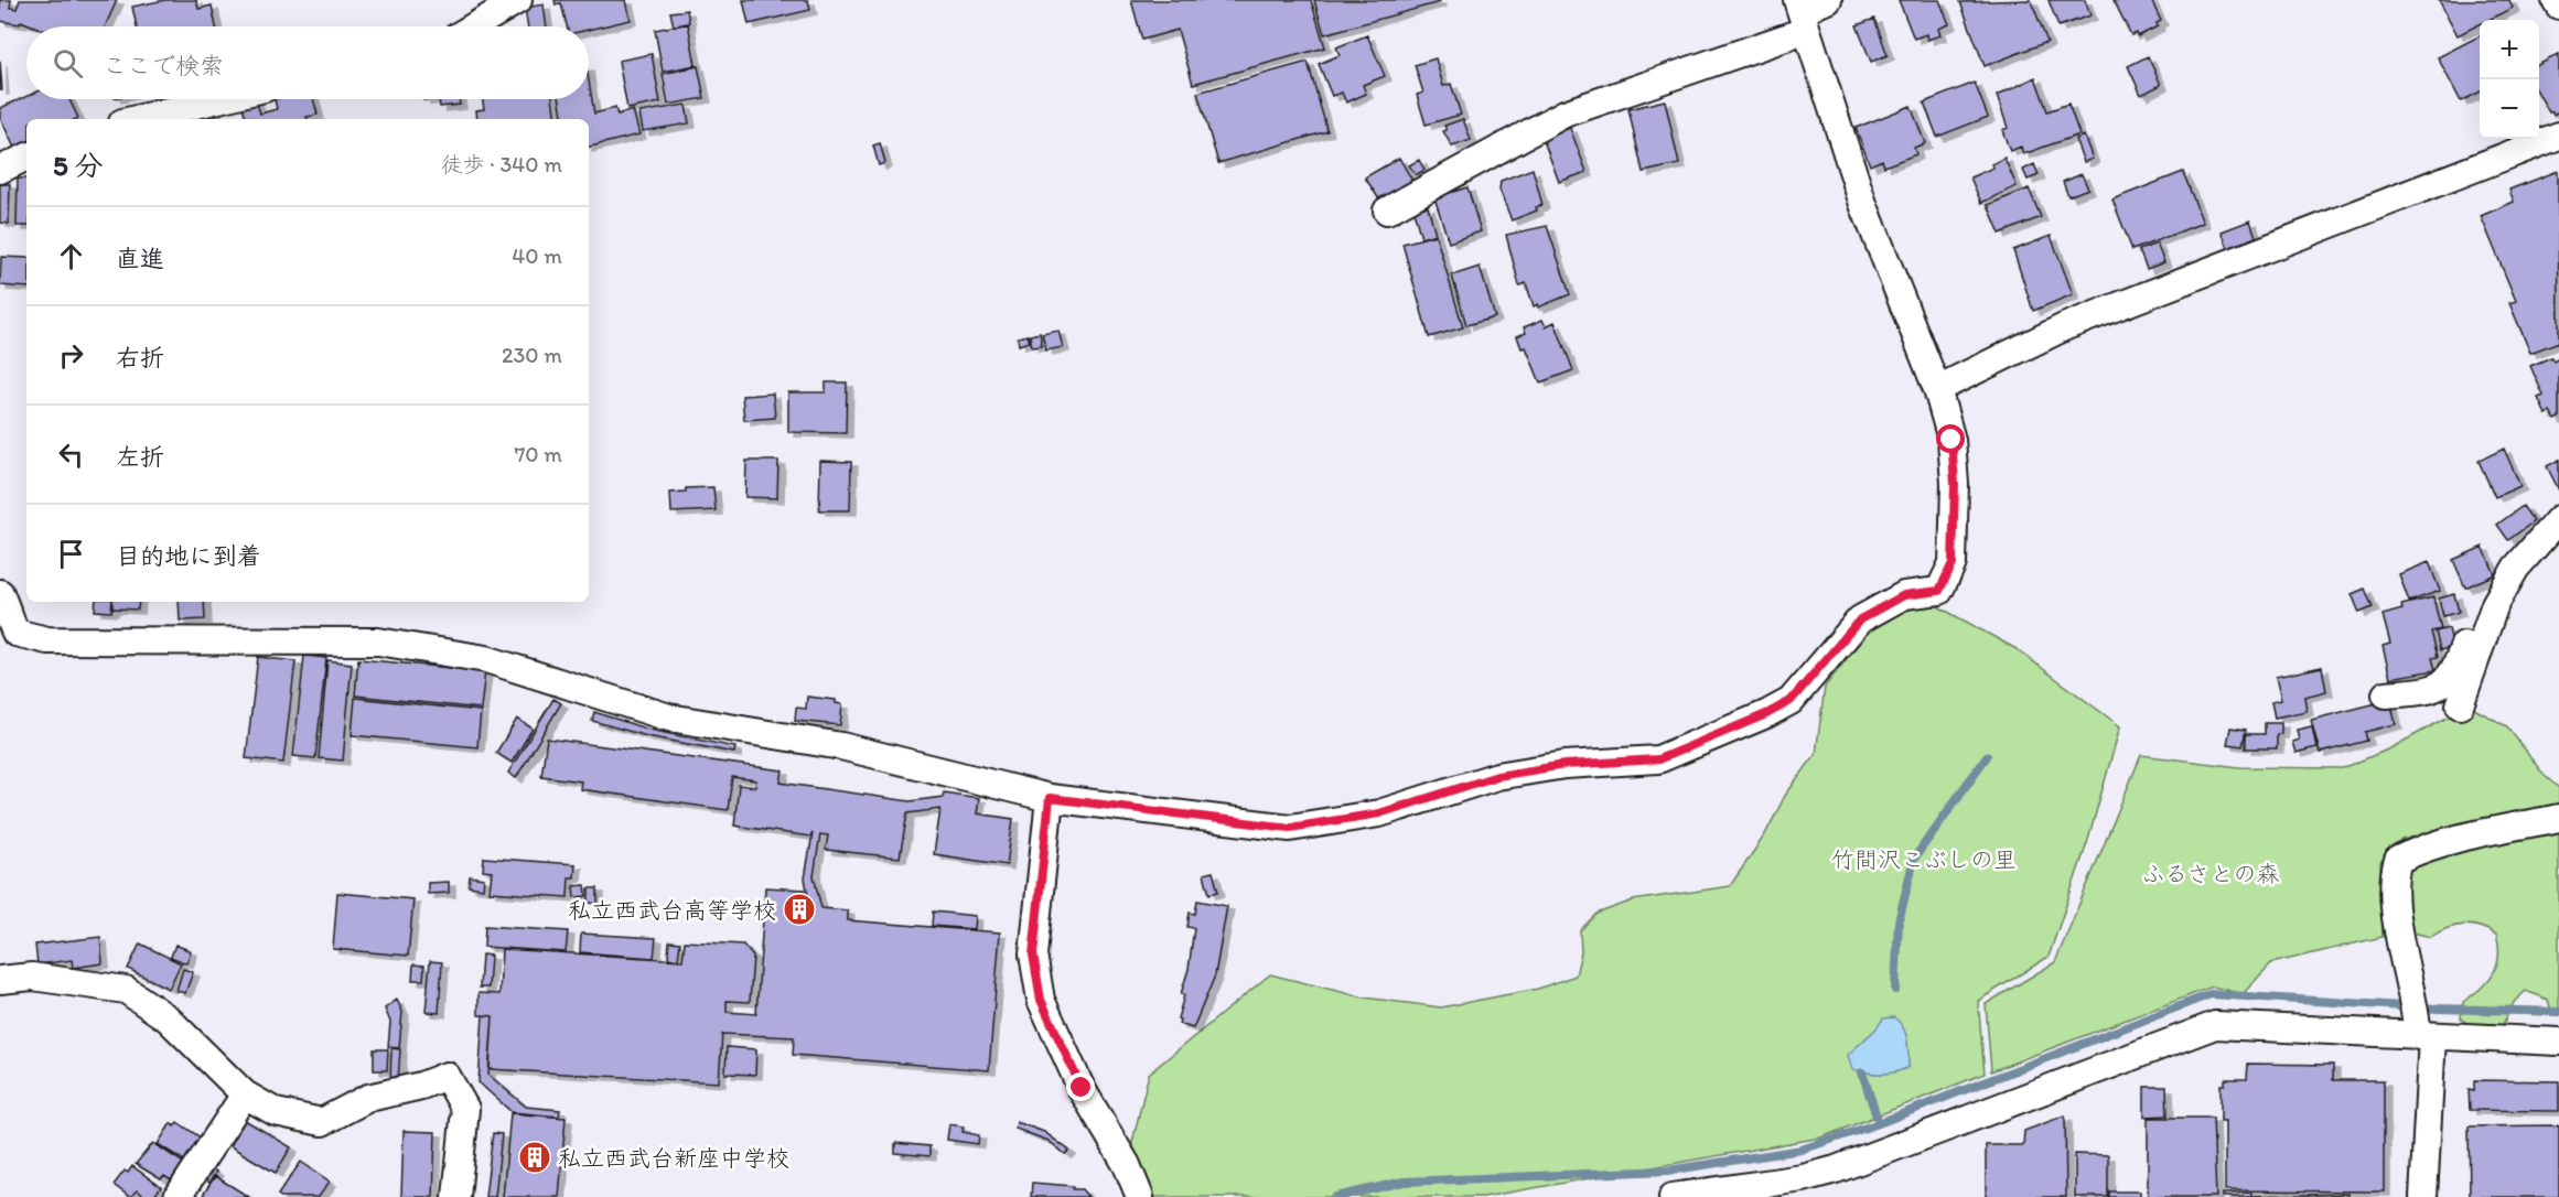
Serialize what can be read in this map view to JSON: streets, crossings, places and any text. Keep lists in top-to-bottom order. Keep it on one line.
{"parks":["竹間沢こぶしの里","ふるさとの森"],"places":{"building":["私立西武台高等学校","私立西武台新座中学校"]},"page":{"map_buttons":["+","−"],"search":"ここで検索","heading":["5 分","徒歩 · 340 m"],"list":[["直進","40 m"],["右折","230 m"],["左折","70 m"],"目的地に到着"]}}
